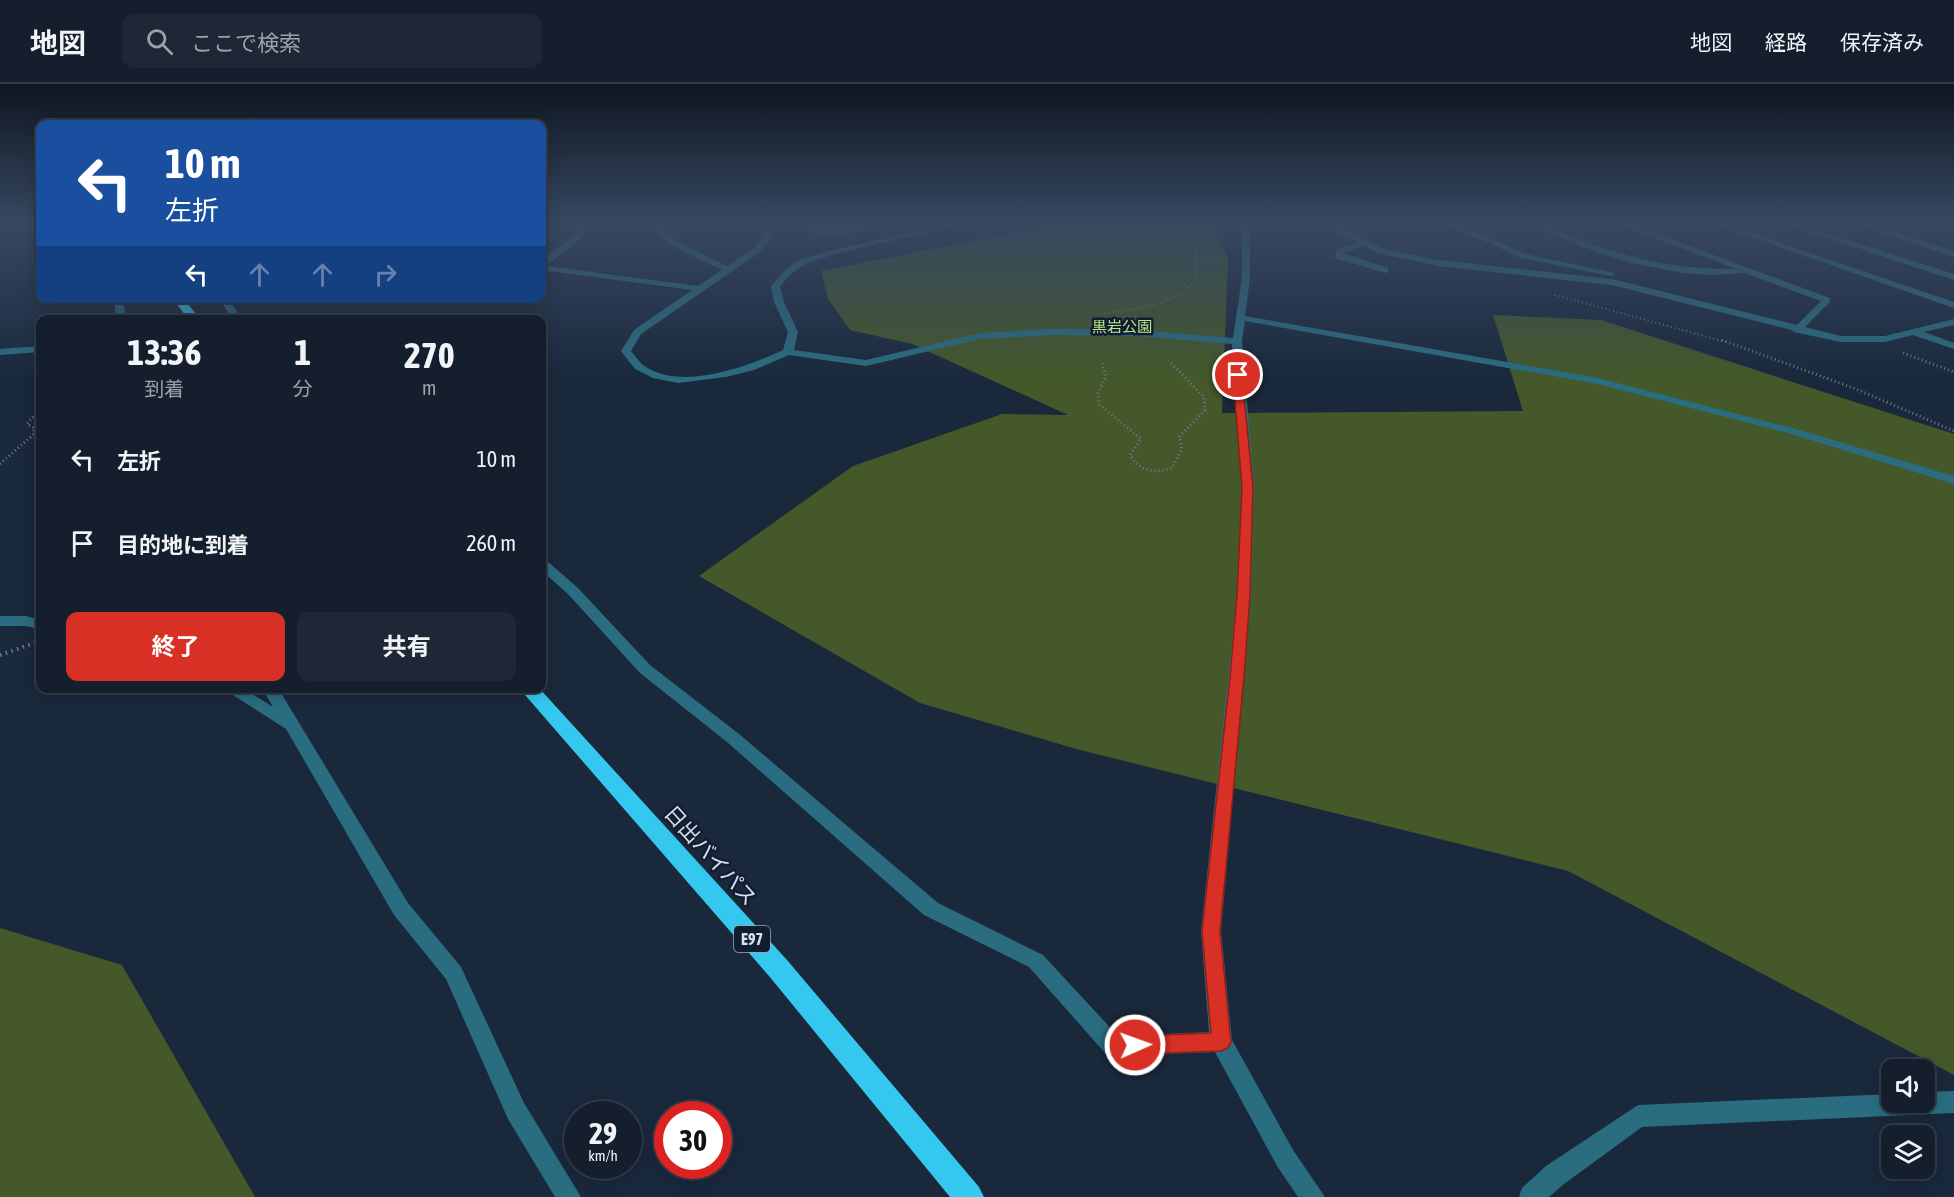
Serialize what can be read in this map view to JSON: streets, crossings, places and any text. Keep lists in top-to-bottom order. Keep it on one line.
{"streets":{"highway":["日出バイパス","E97"]},"parks":["黒岩公園"],"page":{"header":"地図","search":"ここで検索","nav":["地図","経路","保存済み"],"turn":["10 m","左折"],"eta":["13:36","到着","1","分","270","m"],"list":[{"name":"左折","value":"10 m"},{"name":"目的地に到着","value":"260 m"}],"buttons":["終了","共有"],"speed":"29 km/h","limit":"30"}}
